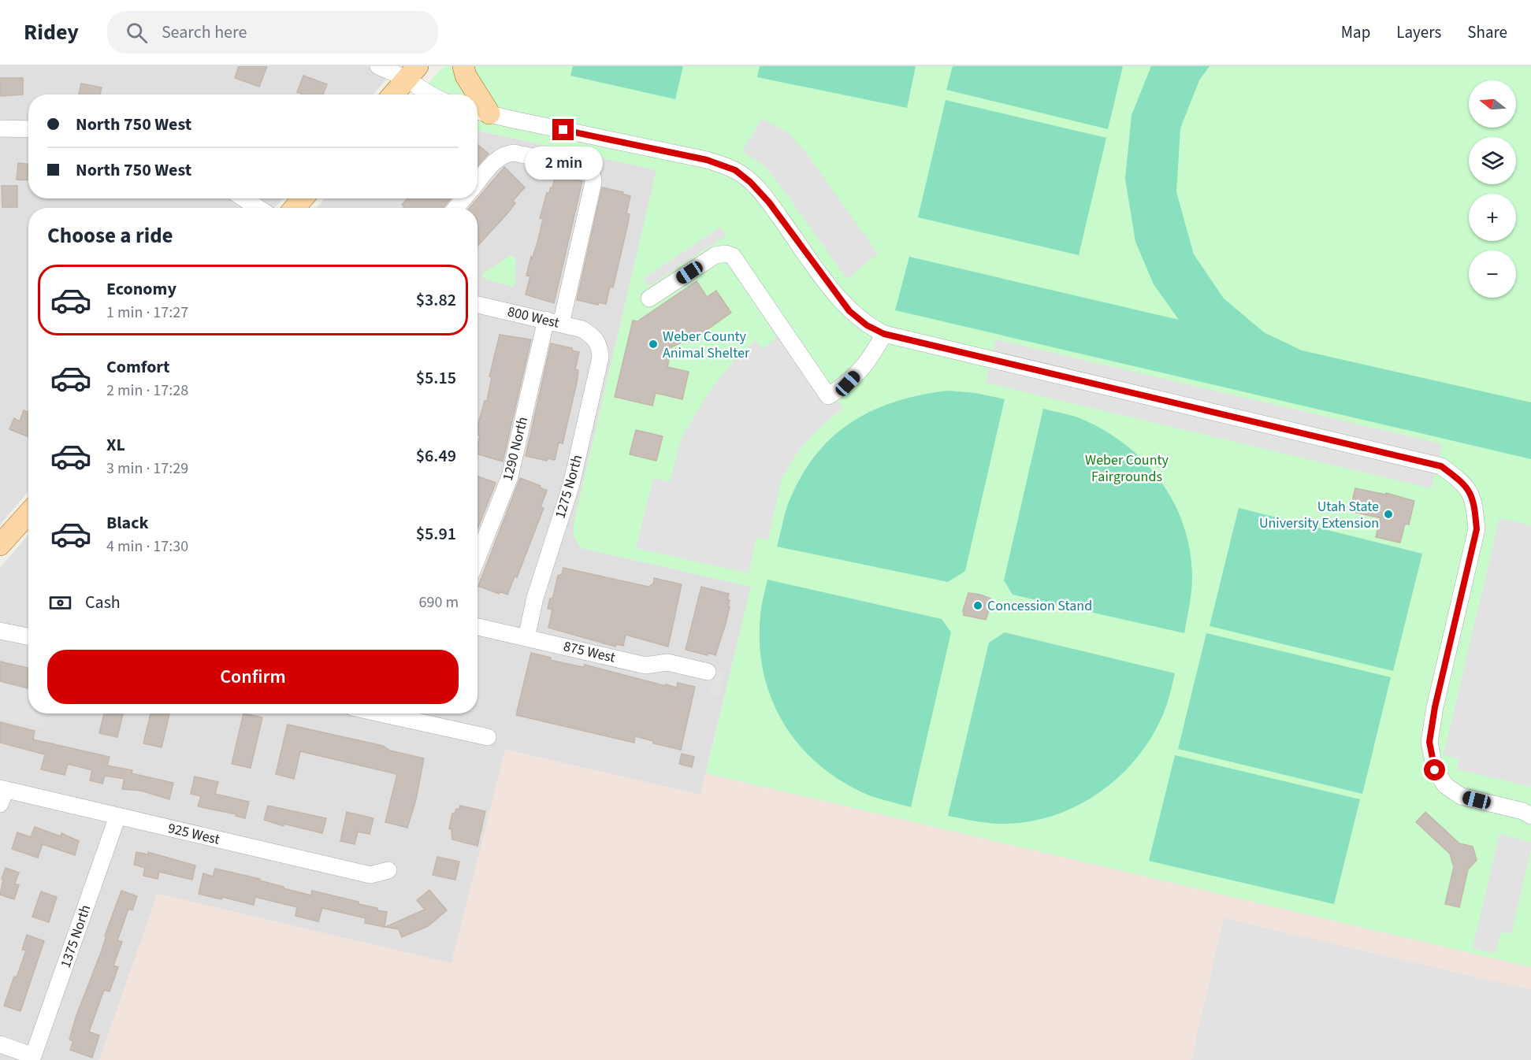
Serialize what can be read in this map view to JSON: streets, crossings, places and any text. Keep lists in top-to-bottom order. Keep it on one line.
{"streets":{"street":["800 West","1290 North","1275 North","875 West","925 West","1375 North"]},"crossings":[["800 West","1290 North"],["800 West","1275 North"],["1275 North","875 West"],["925 West","1375 North"]],"parks":["Weber County Fairgrounds"],"places":["Weber County Animal Shelter","Utah State University Extension","Concession Stand"],"north":"left","page":{"header":"Ridey","search":"Search here","nav":["Map","Layers","Share"],"map_buttons":["+","−"],"banner":["North 750 West","North 750 West"],"bubble":"2 min","heading":"Choose a ride","list":[{"name":"Economy","note":"1 min · 17:27","value":"$3.82"},{"name":"Comfort","note":"2 min · 17:28","value":"$5.15"},{"name":"XL","note":"3 min · 17:29","value":"$6.49"},{"name":"Black","note":"4 min · 17:30","value":"$5.91"}],"pay":["Cash","690 m"],"buttons":"Confirm"}}
